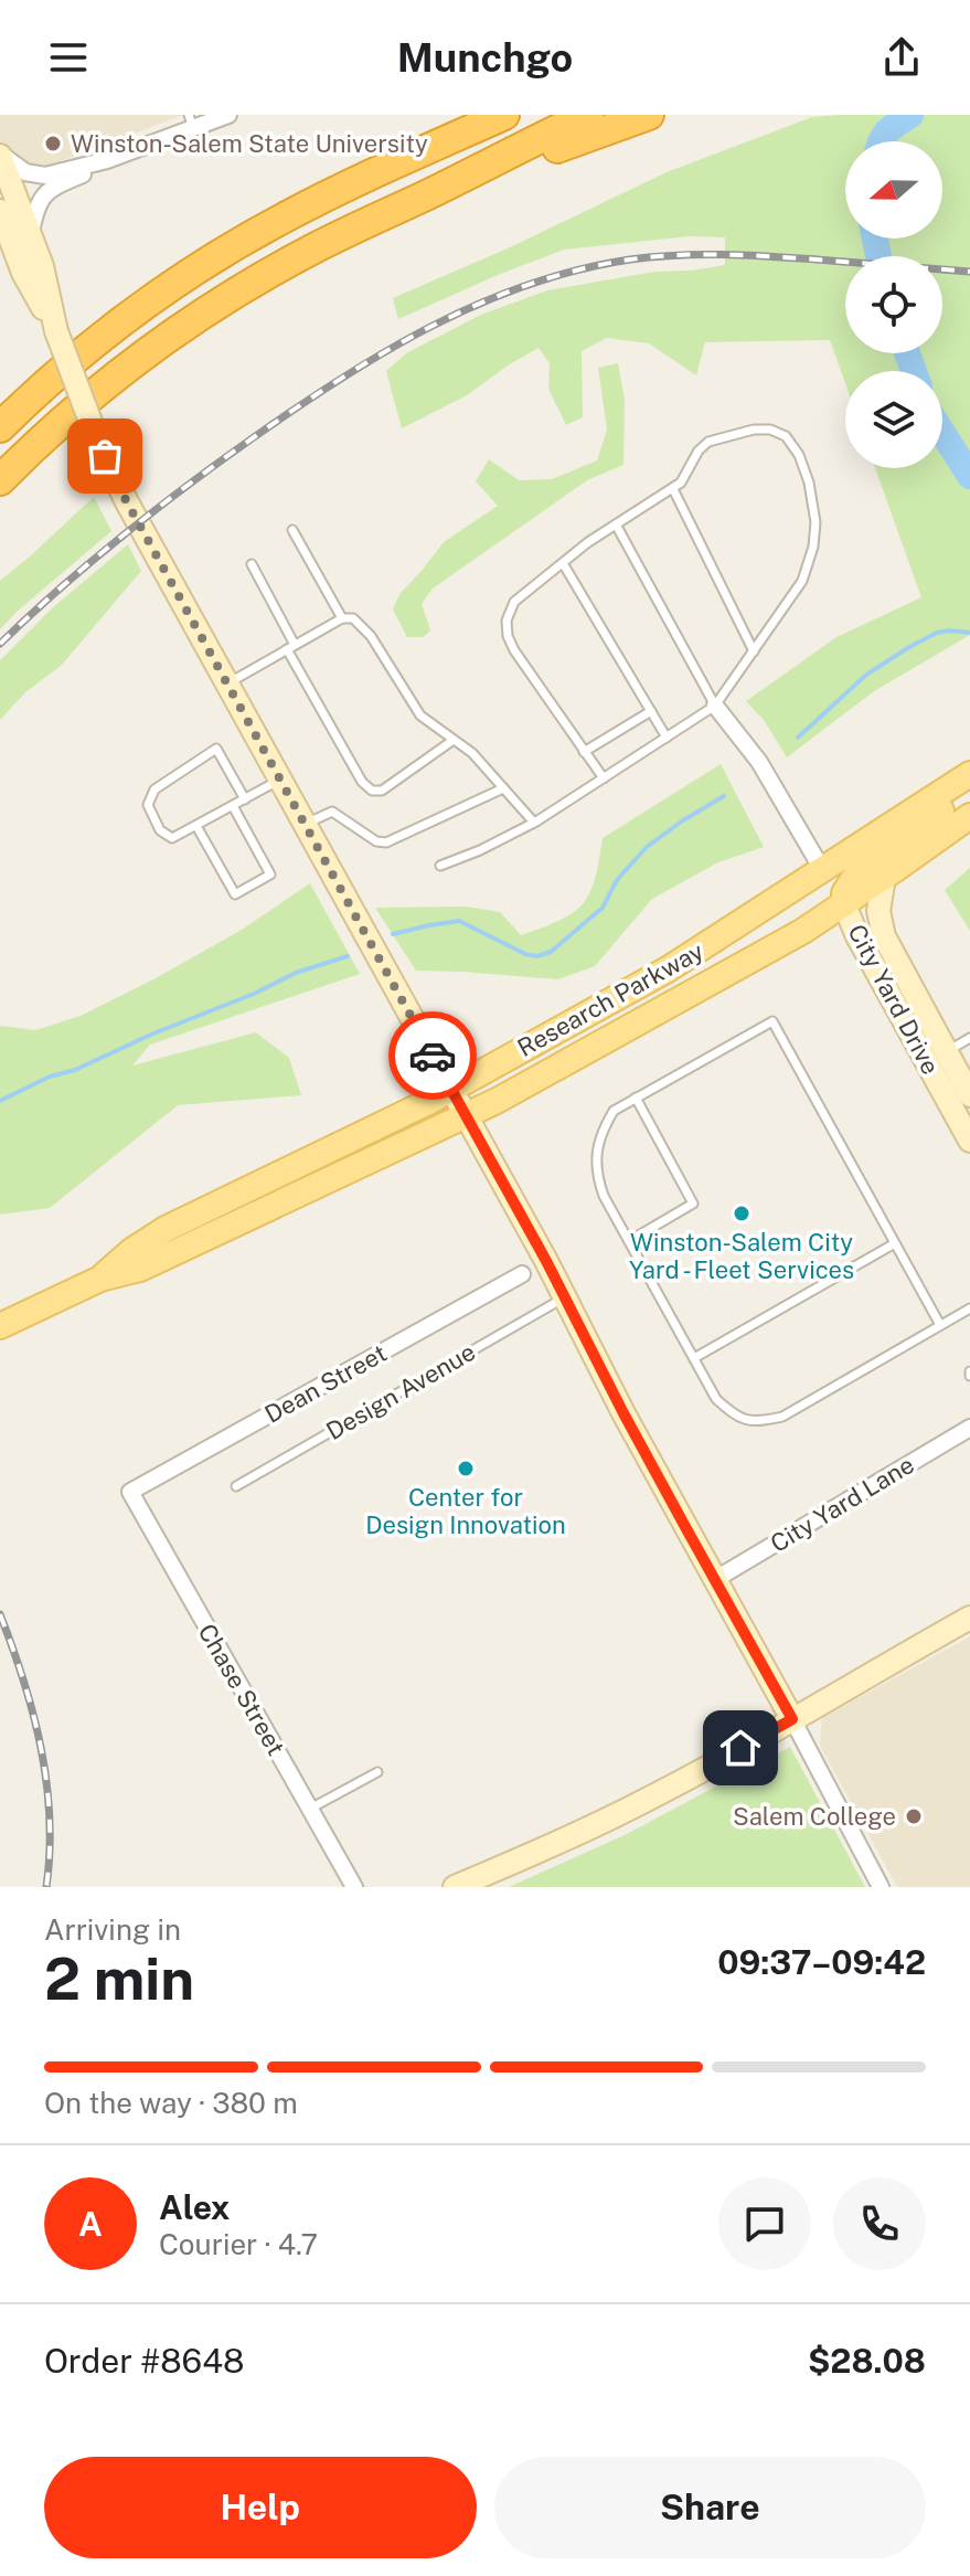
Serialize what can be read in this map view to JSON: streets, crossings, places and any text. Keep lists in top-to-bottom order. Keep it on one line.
{"streets":{"main road":["Research Parkway","City Yard Drive"],"street":["Dean Street","City Yard Lane","Chase Street"],"lane":["Design Avenue"]},"crossings":[["Research Parkway","City Yard Drive"],["Dean Street","Chase Street"]],"places":["Winston-Salem State University","Winston-Salem City Yard - Fleet Services","Center for Design Innovation","Salem College"],"north":"left","page":{"header":"Munchgo","heading":["2 min","Arriving in","09:37–09:42"],"panel":["Alex","Courier · 4.7","Order #8648","$28.08"],"bar":"On the way · 380 m","round":"A","buttons":["Help","Share"]}}
